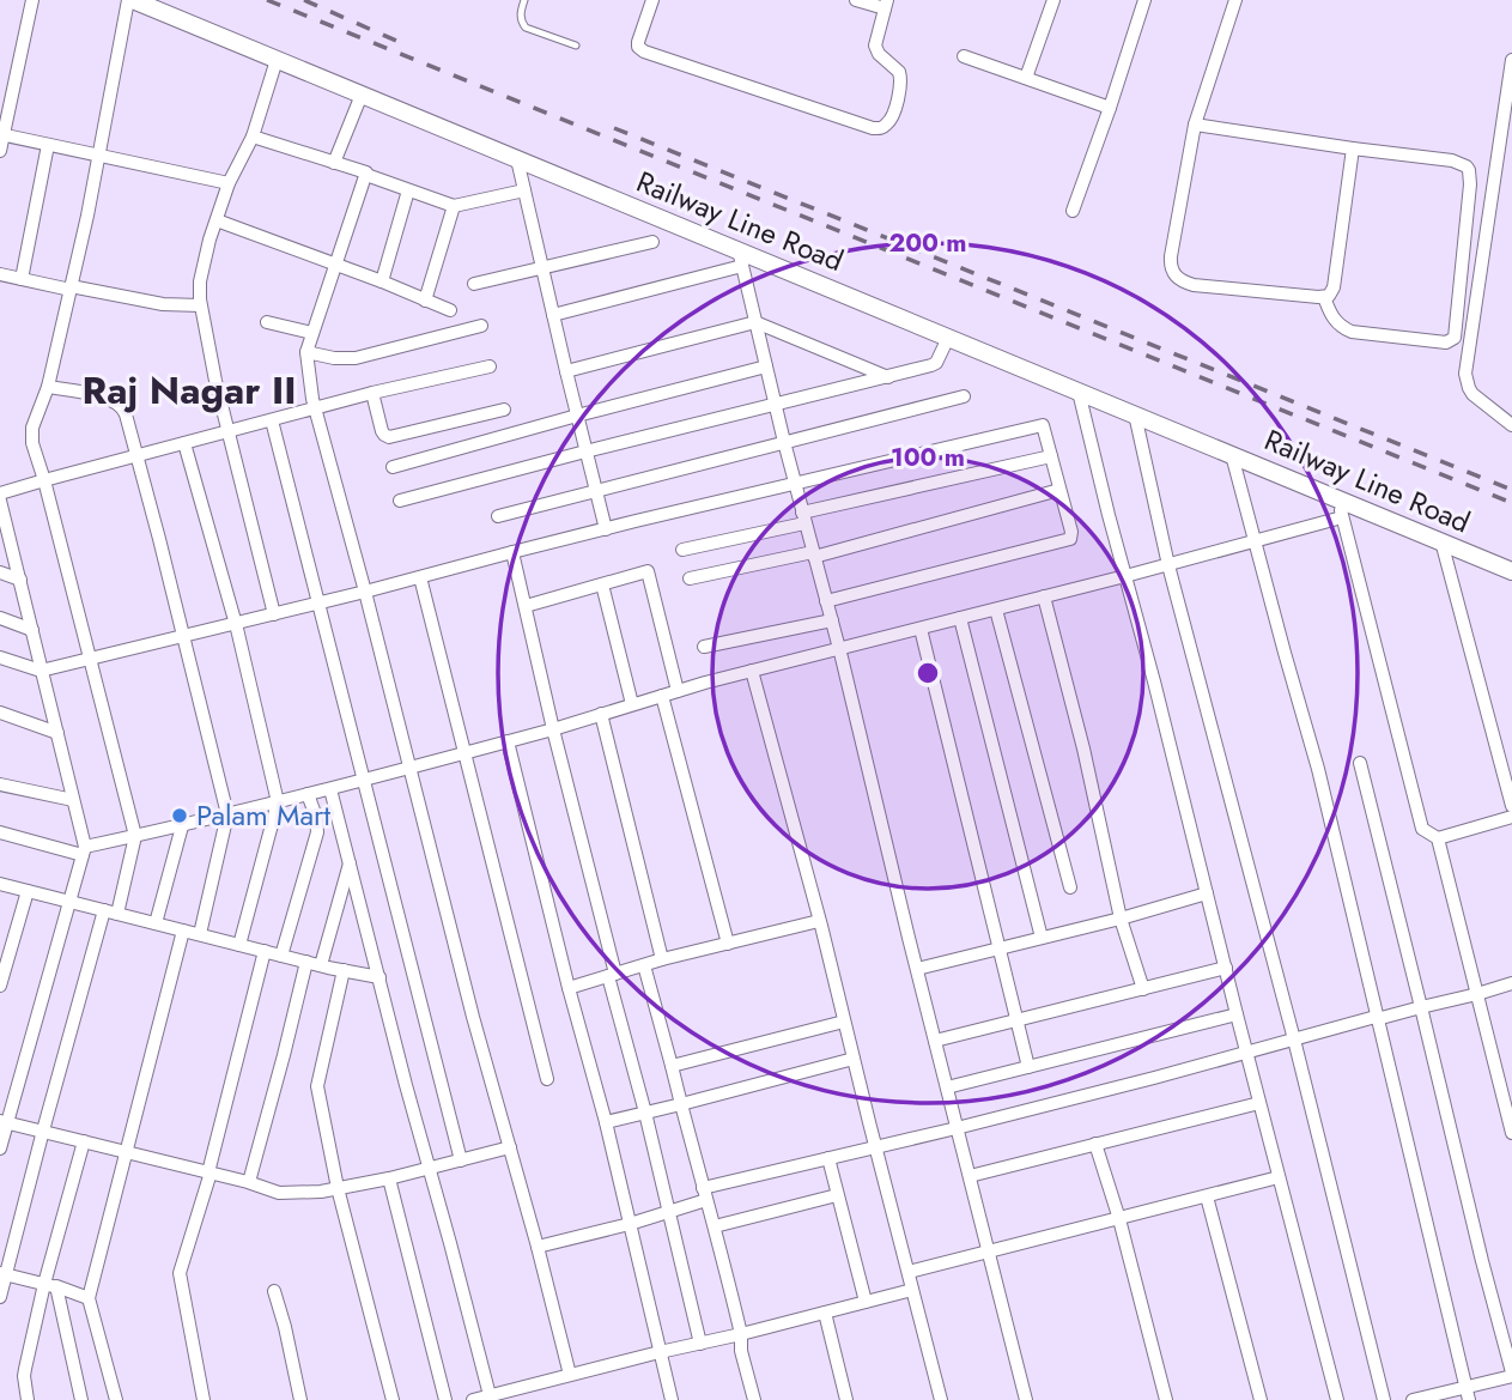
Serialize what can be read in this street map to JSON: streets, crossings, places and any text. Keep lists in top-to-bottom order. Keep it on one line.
{"streets":{"street":["Railway Line Road"]},"districts":["Raj Nagar II"],"places":["Palam Mart"],"rings":["200 m","100 m"]}
